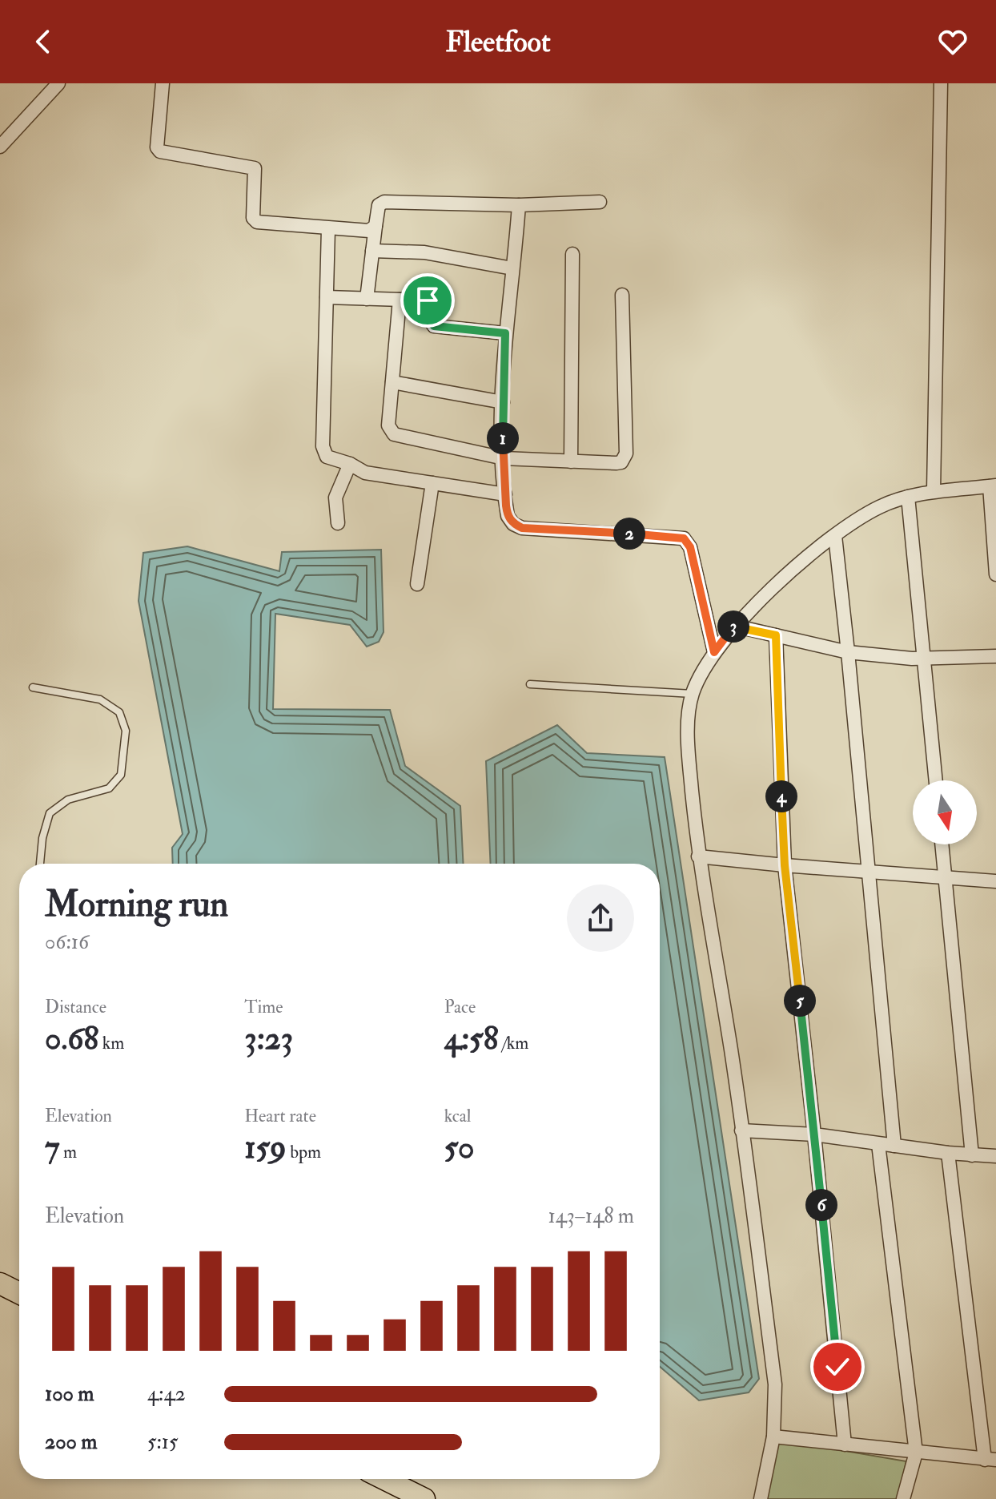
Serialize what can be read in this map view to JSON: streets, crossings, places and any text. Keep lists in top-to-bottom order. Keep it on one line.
{"north":"bottom","page":{"header":"Fleetfoot","pins":["1","2","3","4","5","6"],"heading":["Morning run","06:16"],"stats":[["Distance","0.68 km"],["Time","3:23"],["Pace","4:58 /km"],["Elevation","7 m"],["Heart rate","159 bpm"],["kcal","50"]],"chart":["Elevation","143–148 m"],"list":[{"name":"100 m","note":"4:42"},{"name":"200 m","note":"5:15"}]}}
